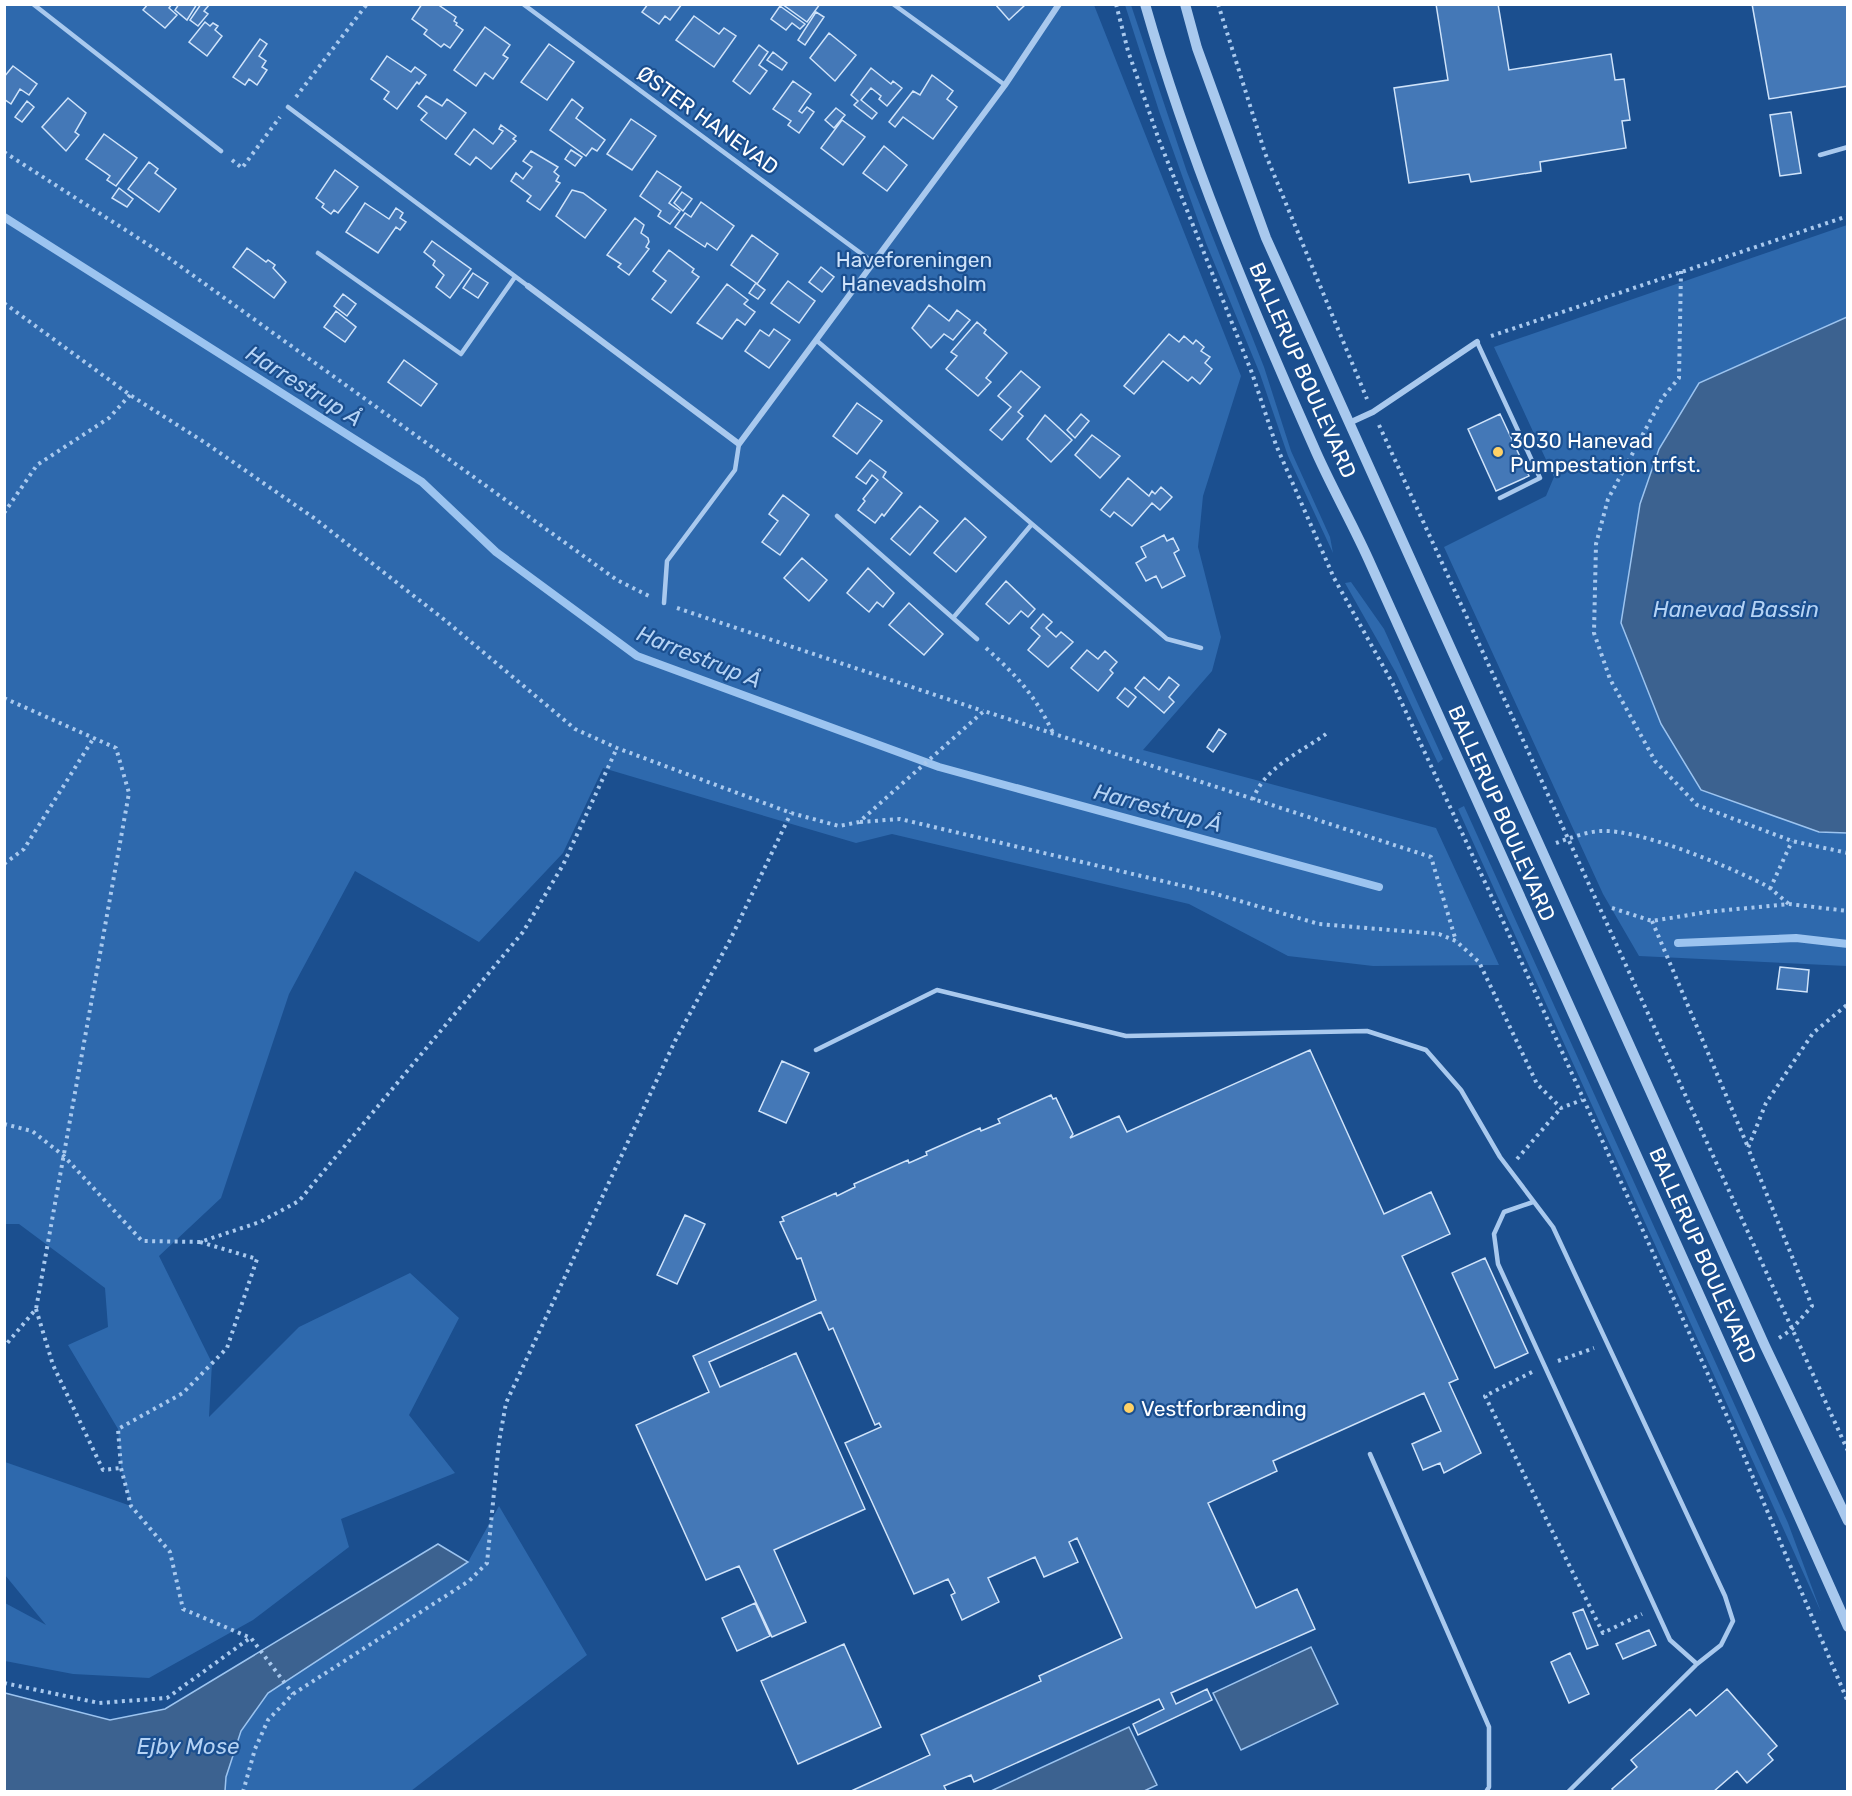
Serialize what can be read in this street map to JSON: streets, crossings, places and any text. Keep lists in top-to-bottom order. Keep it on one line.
{"streets":{"street":["BALLERUP BOULEVARD"],"lane":["ØSTER HANEVAD"]},"water":["Harrestrup Å","Hanevad Bassin","Ejby Mose"],"parks":["Haveforeningen Hanevadsholm"],"places":["3030 Hanevad Pumpestation trfst.","Vestforbrænding"]}
